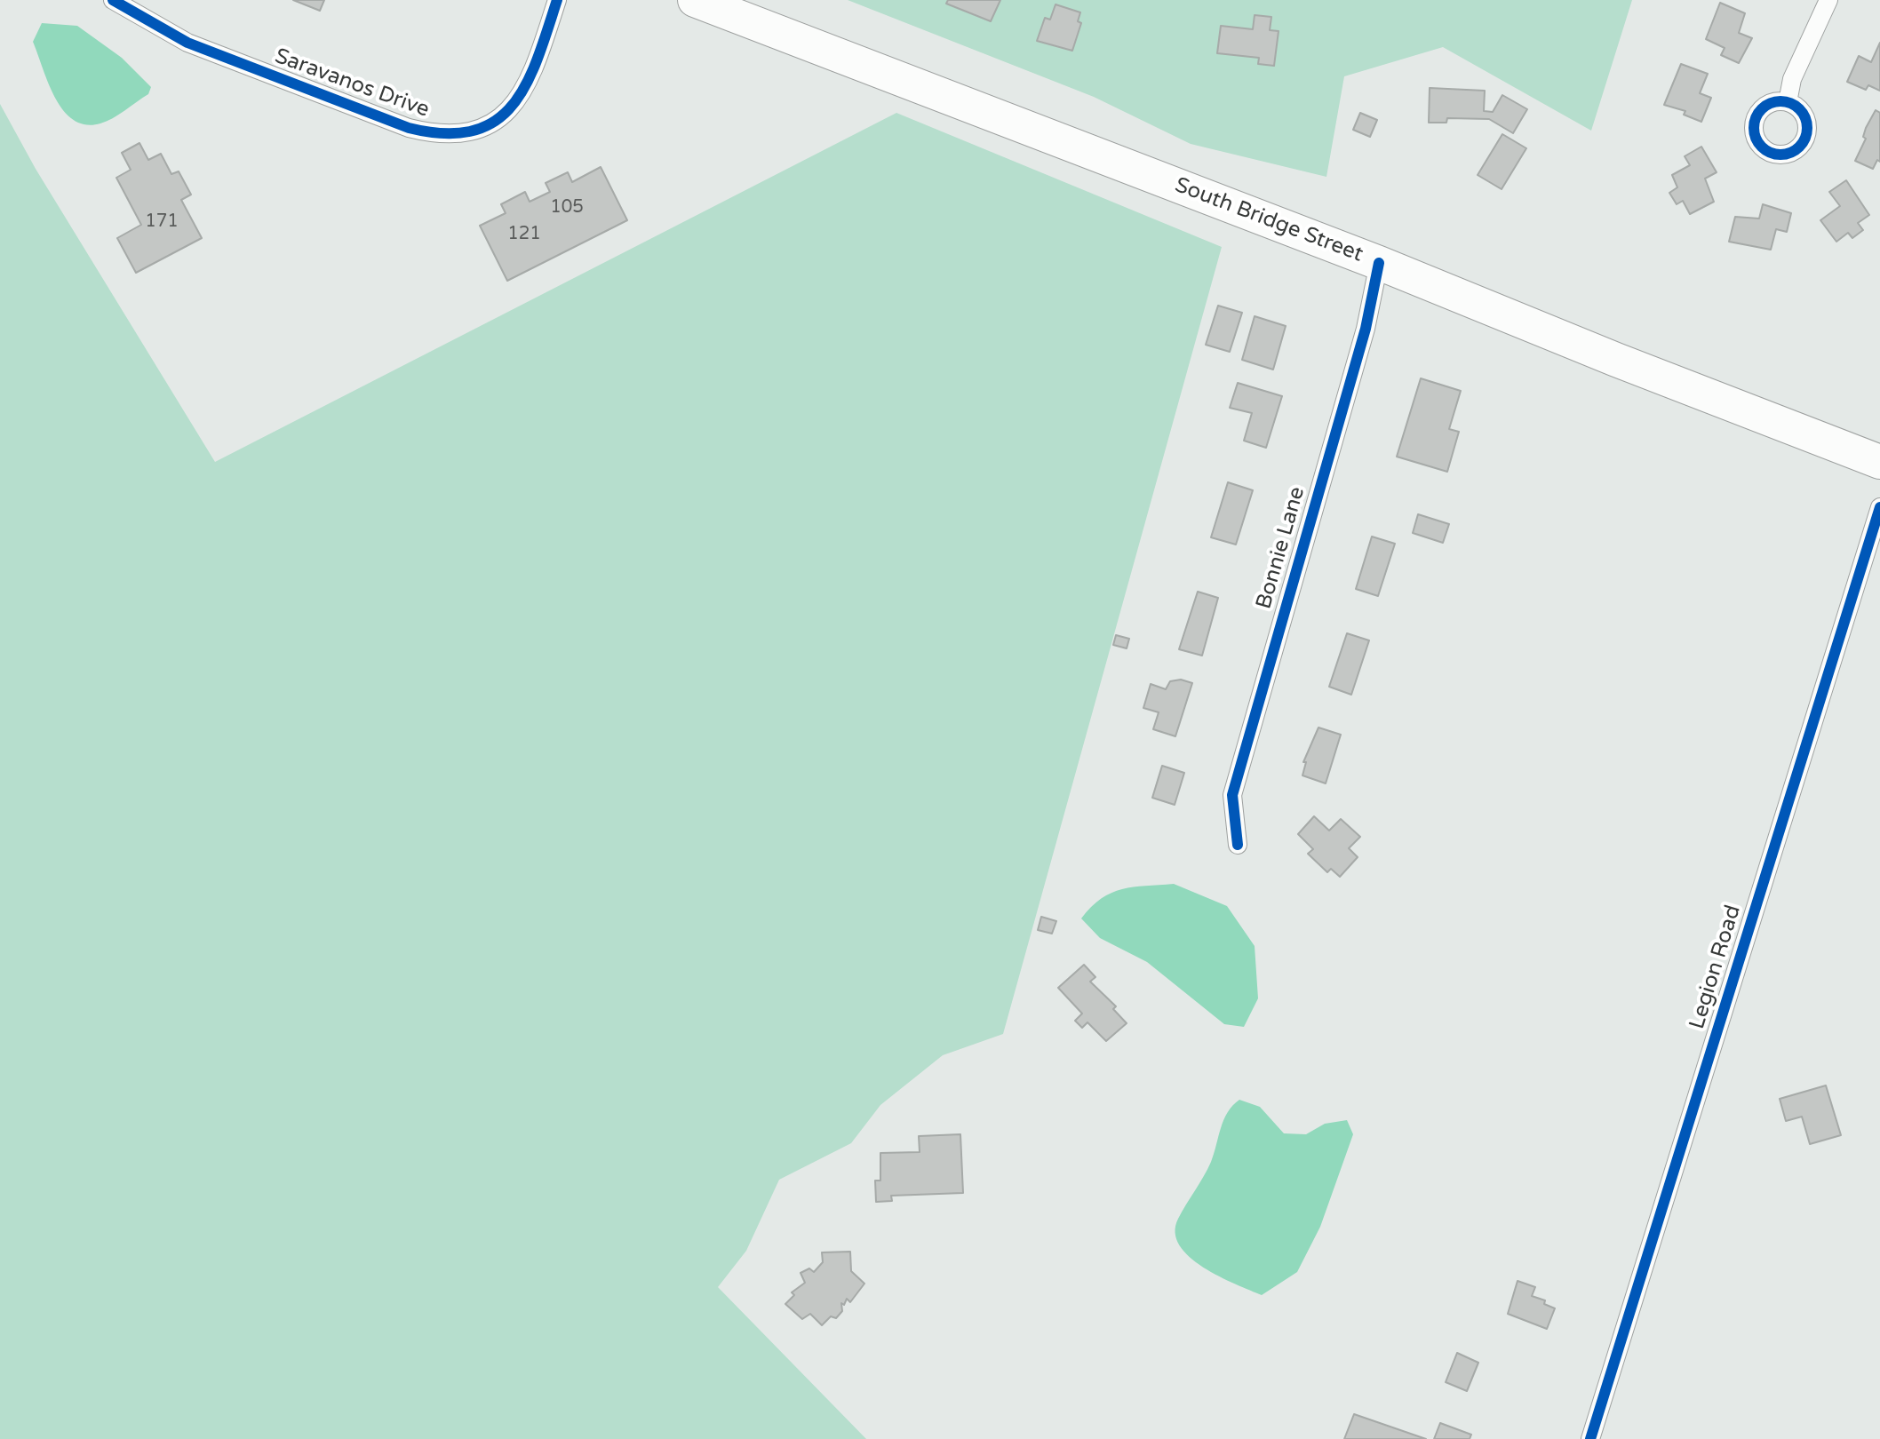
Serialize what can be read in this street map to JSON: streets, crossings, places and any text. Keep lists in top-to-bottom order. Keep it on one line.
{"streets":{"highway":["South Bridge Street"],"street":["Saravanos Drive","Bonnie Lane","Legion Road"]},"crossings":[["South Bridge Street","Bonnie Lane"]],"house_numbers":["105","171","121"]}
